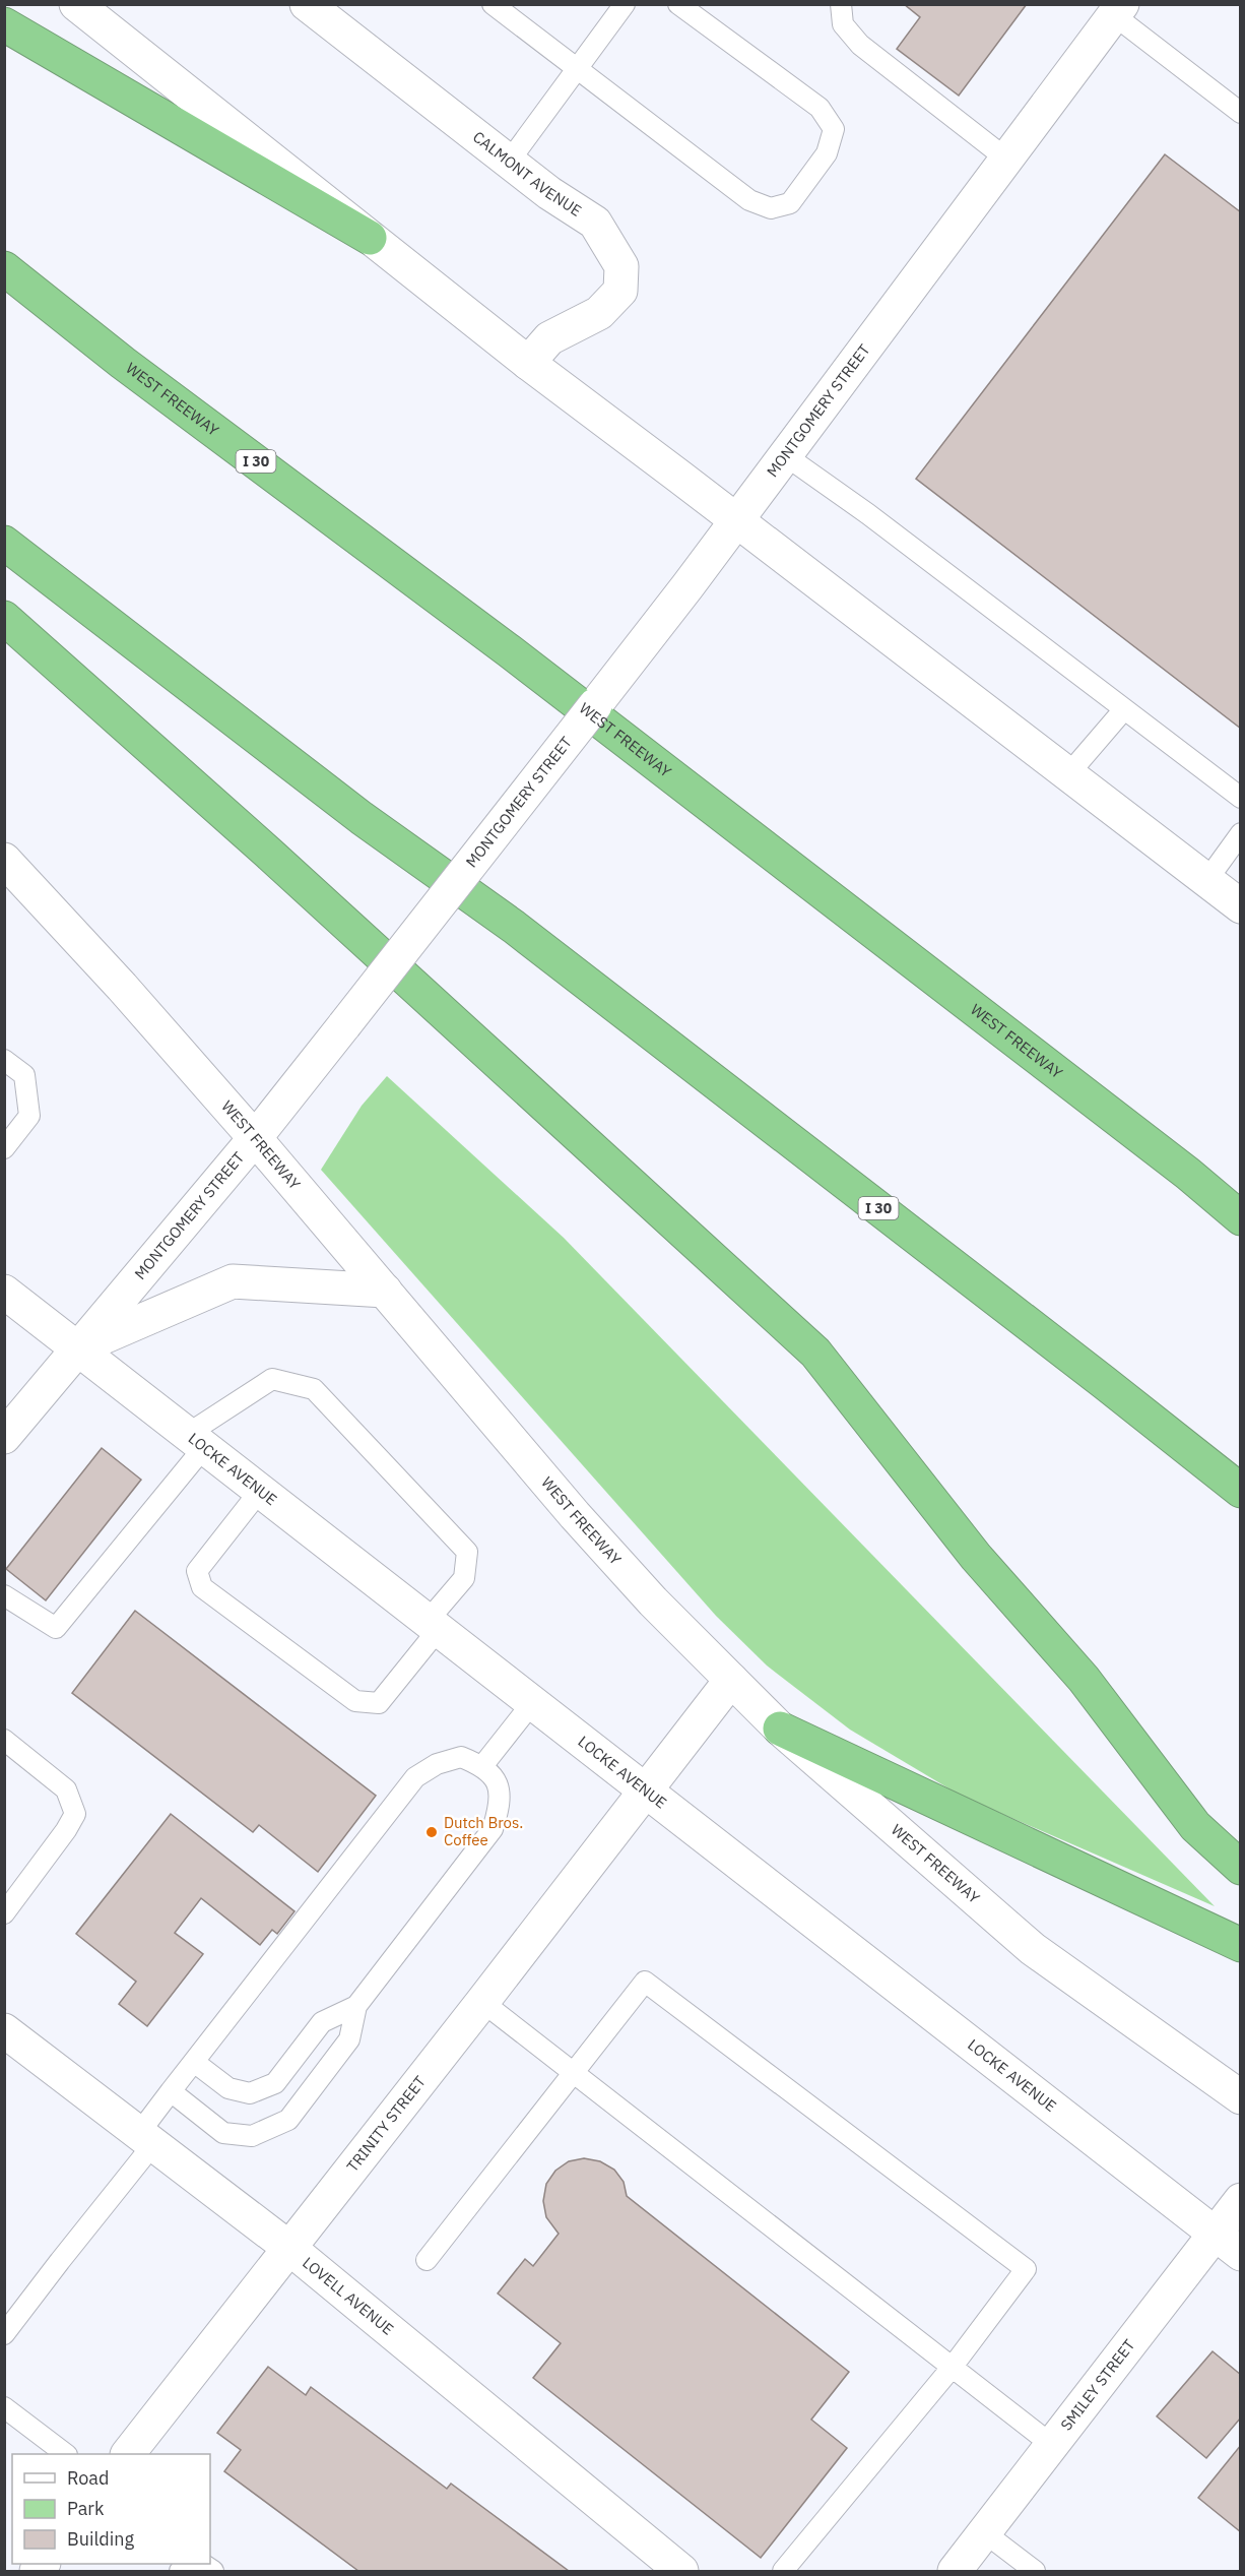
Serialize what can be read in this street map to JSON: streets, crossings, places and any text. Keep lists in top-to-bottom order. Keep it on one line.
{"streets":{"highway":["WEST FREEWAY","I 30"],"main road":["CALMONT AVENUE","MONTGOMERY STREET","LOCKE AVENUE","TRINITY STREET","LOVELL AVENUE","SMILEY STREET"]},"crossings":[["WEST FREEWAY","MONTGOMERY STREET"],["WEST FREEWAY","TRINITY STREET"],["MONTGOMERY STREET","LOCKE AVENUE"],["LOCKE AVENUE","TRINITY STREET"],["LOCKE AVENUE","SMILEY STREET"],["TRINITY STREET","LOVELL AVENUE"]],"places":["Dutch Bros. Coffee"],"legend":["Road","Park","Building"]}
